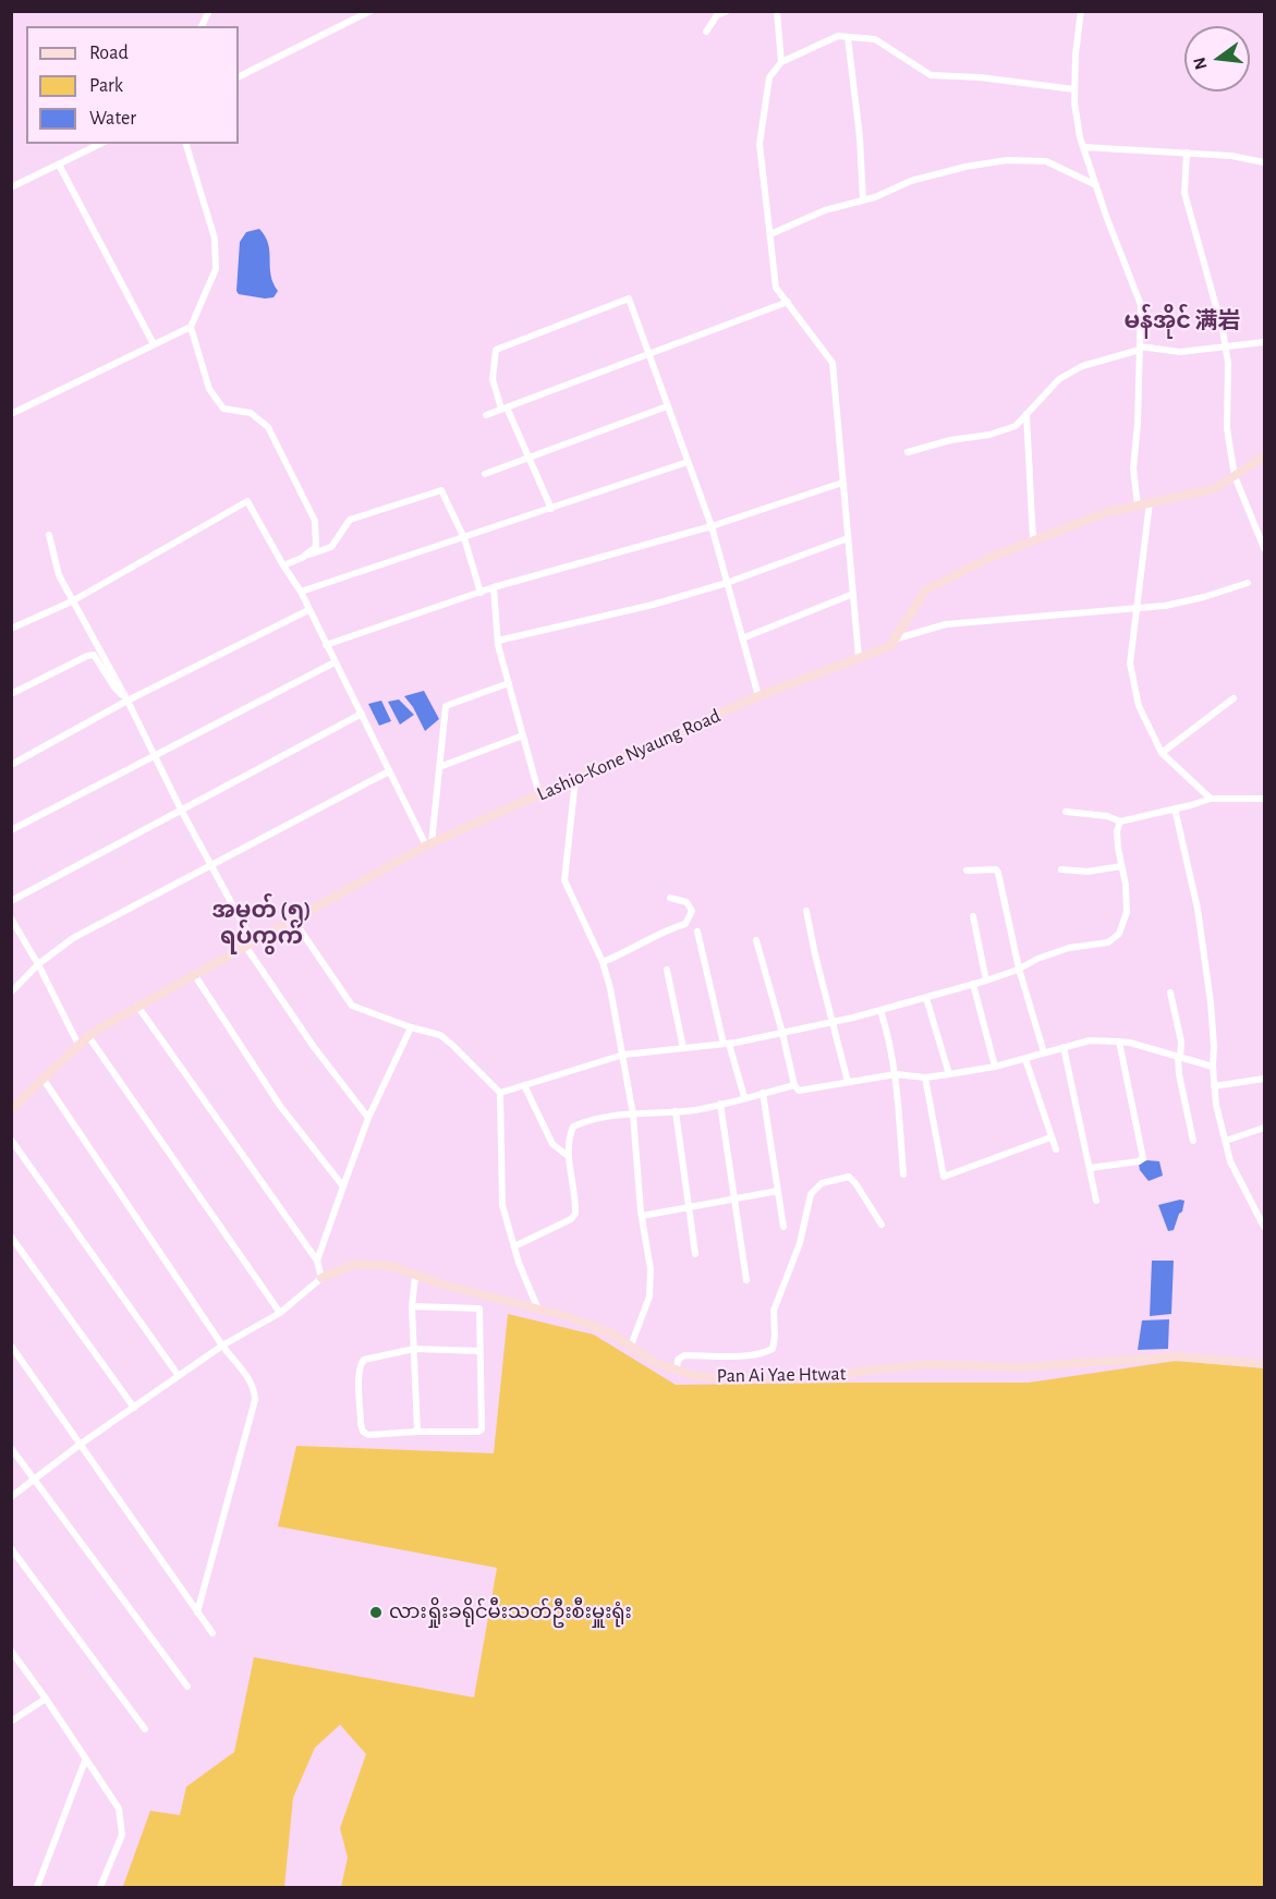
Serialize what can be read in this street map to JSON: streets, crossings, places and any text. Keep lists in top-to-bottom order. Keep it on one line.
{"streets":{"main road":["Lashio-Kone Nyaung Road","Pan Ai Yae Htwat"]},"districts":["မန်အိုင် 满岩","အမှတ် (၅) ရပ်ကွက်"],"places":["လားရှိုးခရိုင်မီးသတ်ဦးစီးမှူးရုံး"],"legend":["Road","Park","Water"],"north":"left"}
